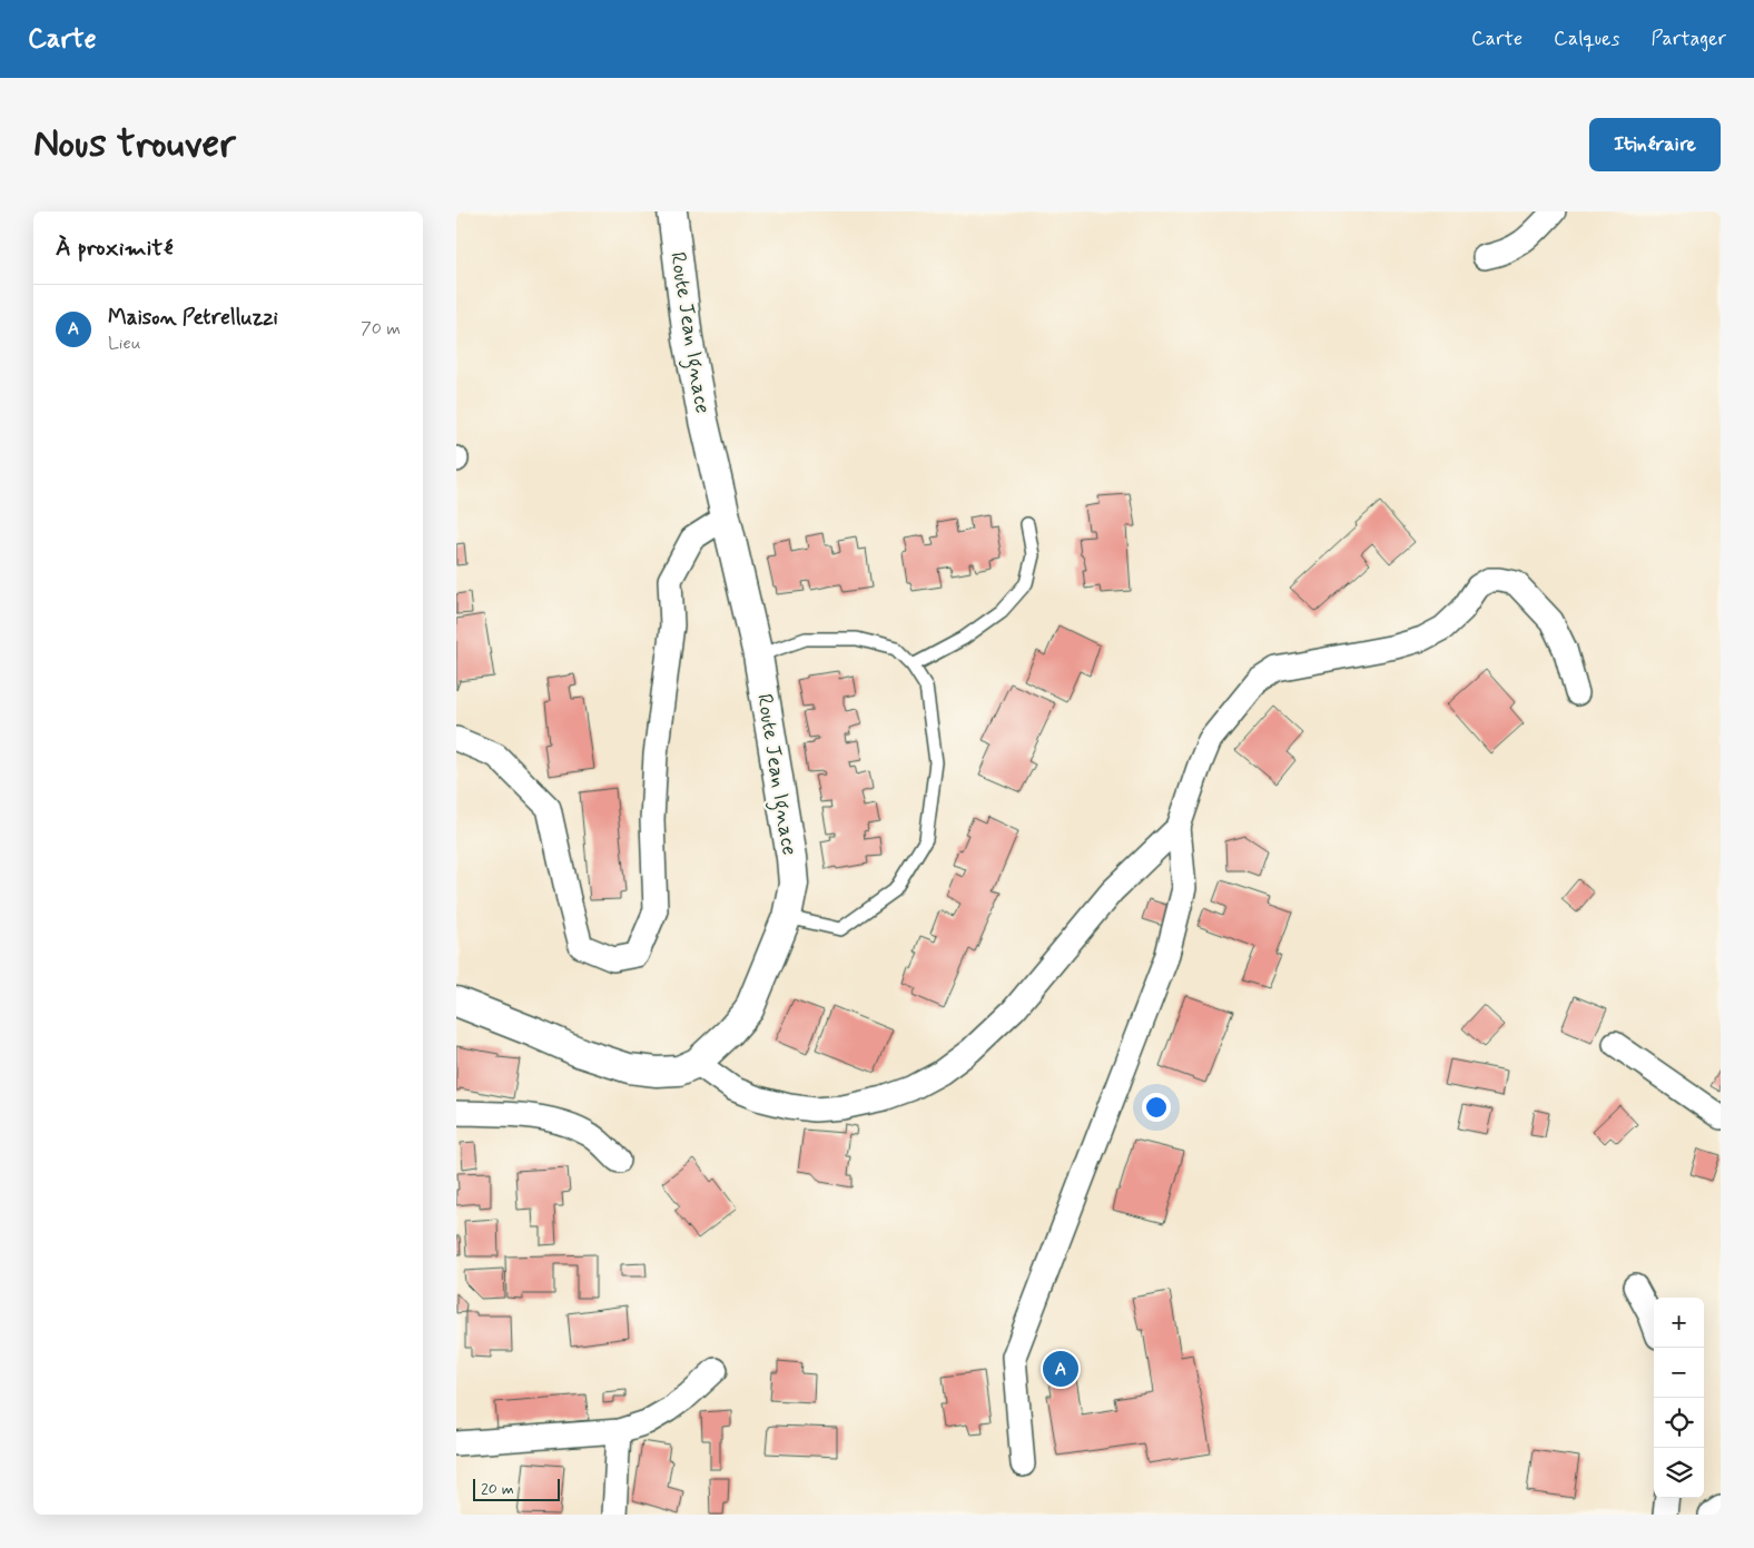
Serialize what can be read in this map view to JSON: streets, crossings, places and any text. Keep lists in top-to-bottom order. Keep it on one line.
{"streets":{"street":["Route Jean Ignace"]},"scale_bar":"20 m","page":{"header":"Carte","nav":["Carte","Calques","Partager"],"buttons":"Itinéraire","title":"Nous trouver","heading":"À proximité","list":[{"mark":"A","name":"Maison Petrelluzzi","note":"Lieu","value":"70 m"}],"map_buttons":["+","−"],"pins":"A","scale":"20 m"}}
